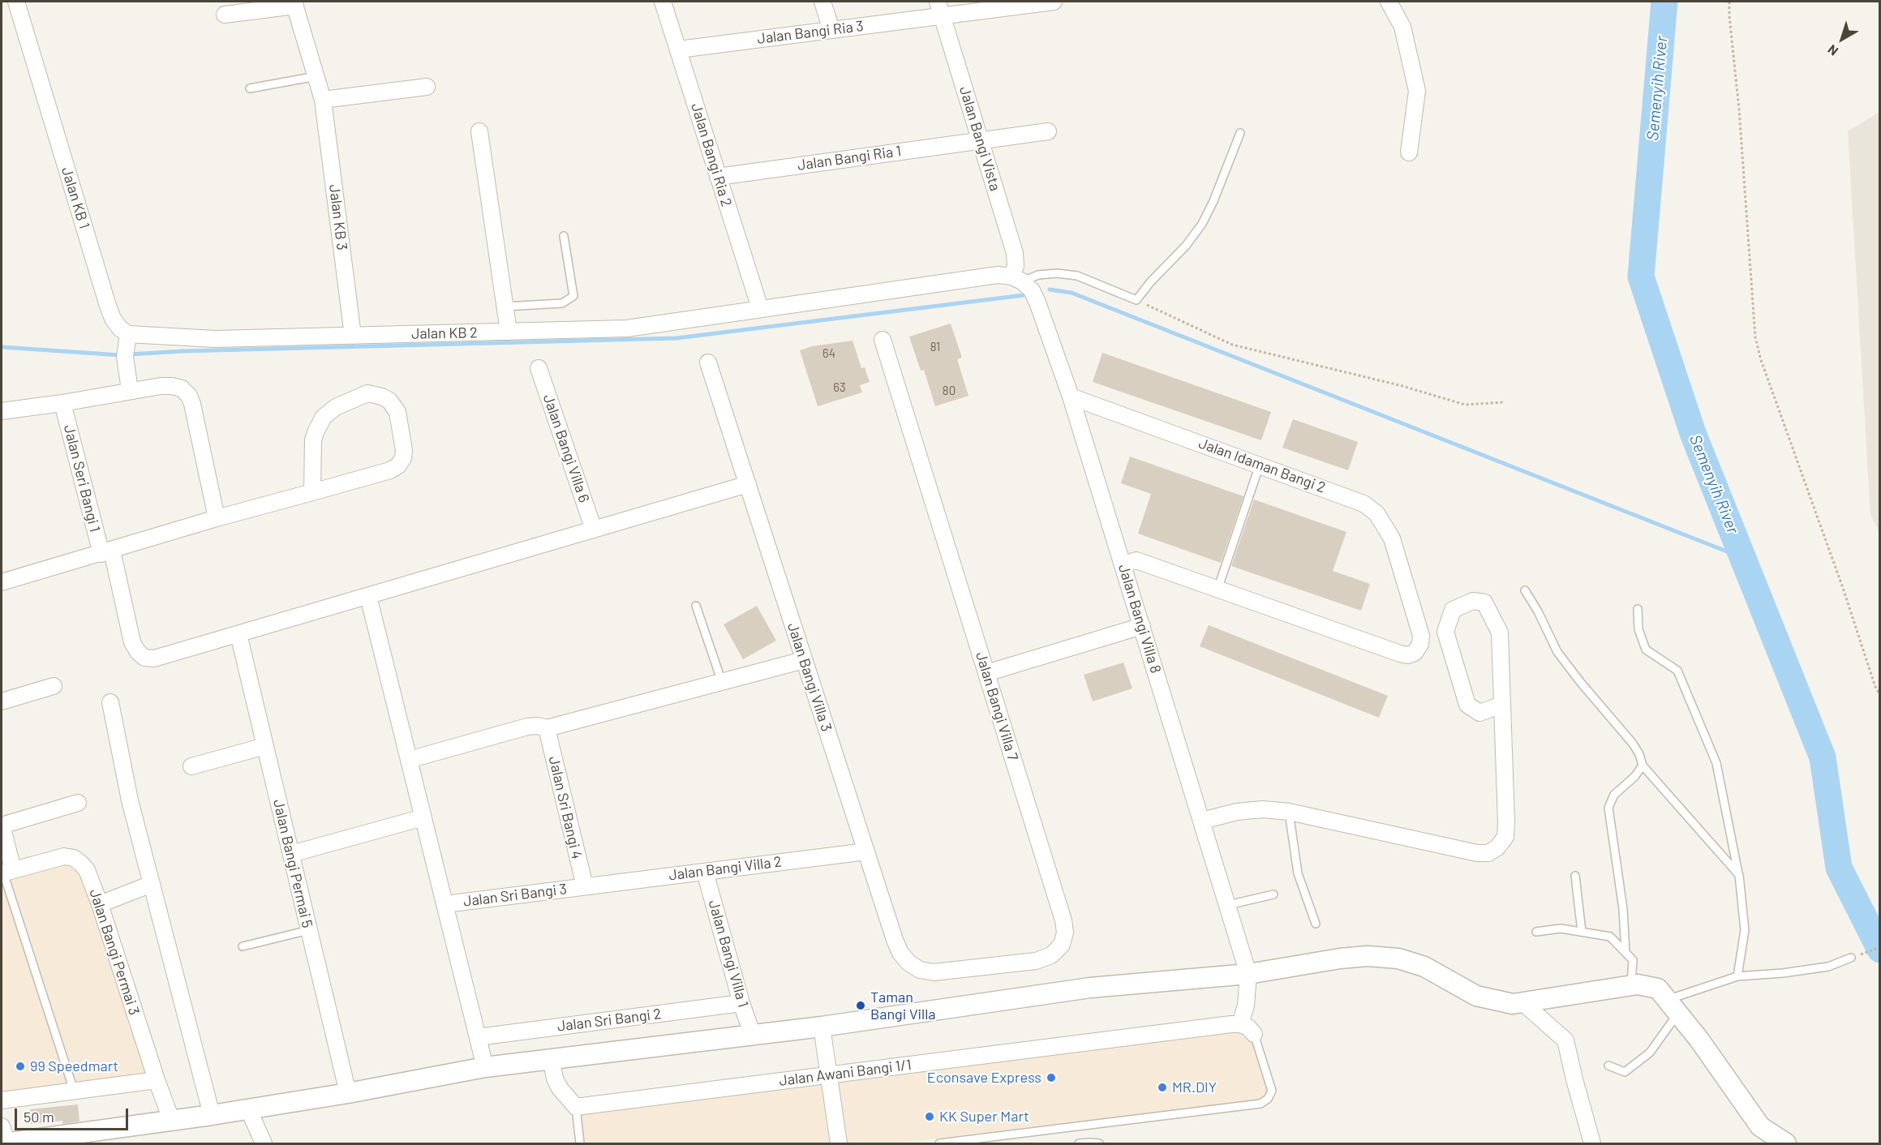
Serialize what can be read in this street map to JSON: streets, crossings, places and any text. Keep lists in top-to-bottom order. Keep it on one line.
{"streets":{"street":["Jalan Bangi Ria 3","Jalan Bangi Vista","Jalan Bangi Ria 2","Jalan Bangi Ria 1","Jalan KB 1","Jalan KB 3","Jalan KB 2","Jalan Bangi Villa 6","Jalan Idaman Bangi 2","Jalan Seri Bangi 1","Jalan Bangi Villa 8","Jalan Bangi Villa 3","Jalan Bangi Villa 7","Jalan Sri Bangi 4","Jalan Bangi Permai 5","Jalan Bangi Villa 2","Jalan Sri Bangi 3","Jalan Bangi Permai 3","Jalan Bangi Villa 1","Jalan Sri Bangi 2","Jalan Awani Bangi 1/1"]},"crossings":[["Jalan Bangi Ria 3","Jalan Bangi Vista"],["Jalan Bangi Ria 3","Jalan Bangi Ria 2"],["Jalan Bangi Vista","Jalan Bangi Ria 1"],["Jalan Bangi Vista","Jalan KB 2"],["Jalan Bangi Vista","Jalan Bangi Villa 8"],["Jalan Bangi Ria 2","Jalan Bangi Ria 1"],["Jalan Bangi Ria 2","Jalan KB 2"],["Jalan KB 1","Jalan KB 2"],["Jalan KB 3","Jalan KB 2"],["Jalan KB 2","Jalan Bangi Villa 8"],["Jalan Idaman Bangi 2","Jalan Bangi Villa 8"],["Jalan Seri Bangi 1","Jalan Bangi Permai 5"],["Jalan Bangi Villa 3","Jalan Bangi Villa 7"],["Jalan Bangi Villa 3","Jalan Bangi Villa 2"],["Jalan Sri Bangi 4","Jalan Bangi Villa 2"],["Jalan Sri Bangi 4","Jalan Sri Bangi 3"],["Jalan Bangi Villa 2","Jalan Sri Bangi 3"],["Jalan Bangi Villa 2","Jalan Bangi Villa 1"],["Jalan Bangi Villa 1","Jalan Sri Bangi 2"]],"water":["Semenyih River"],"places":["Taman Bangi Villa","99 Speedmart","Econsave Express","MR.DIY","KK Super Mart"],"house_numbers":["81","64","63","80"],"scale_bar":"50 m","north":"bottom left"}
